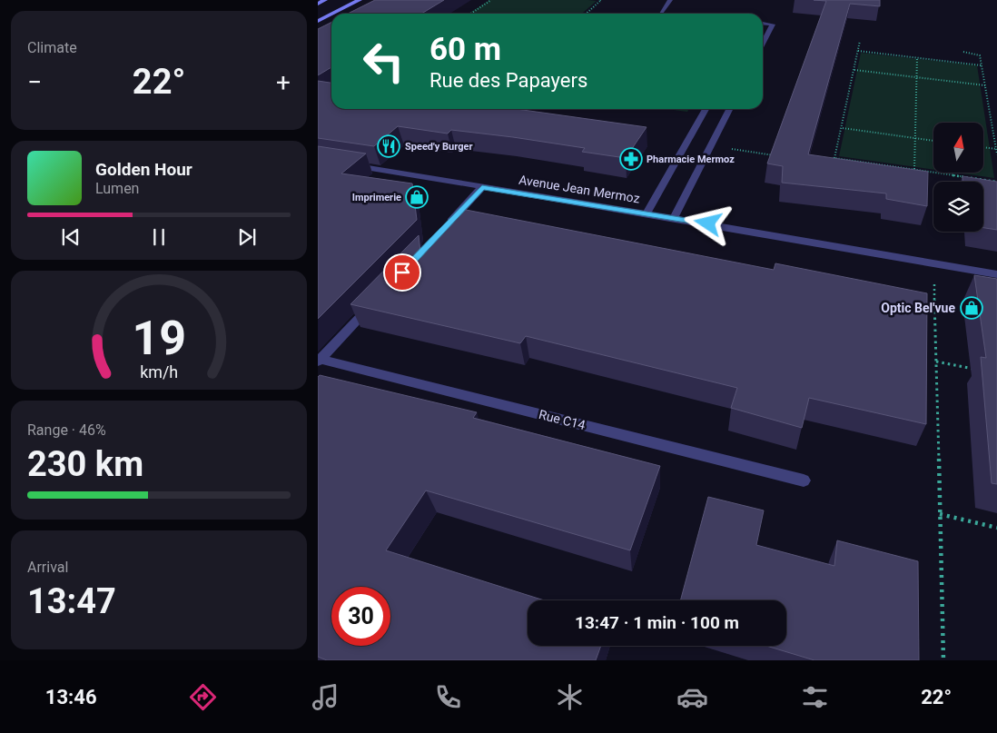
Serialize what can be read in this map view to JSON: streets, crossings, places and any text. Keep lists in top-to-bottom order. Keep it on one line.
{"streets":{"street":["Avenue Jean Mermoz","Rue C14"]},"places":{"restaurant":["Speed'y Burger"],"pharmacy":["Pharmacie Mermoz"],"shop":["Imprimerie","Optic Bel'vue"]},"north":"top","page":{"tile":["Climate",["Range · 46%","230 km"],["Arrival","13:47"]],"turn":["60 m","Rue des Papayers"],"heat":["−","22°","+"],"song":["Golden Hour","Lumen"],"limit":"30","trip":"13:47 · 1 min · 100 m","tabs":["13:46","22°"],"gauge":["19","km/h"]}}
